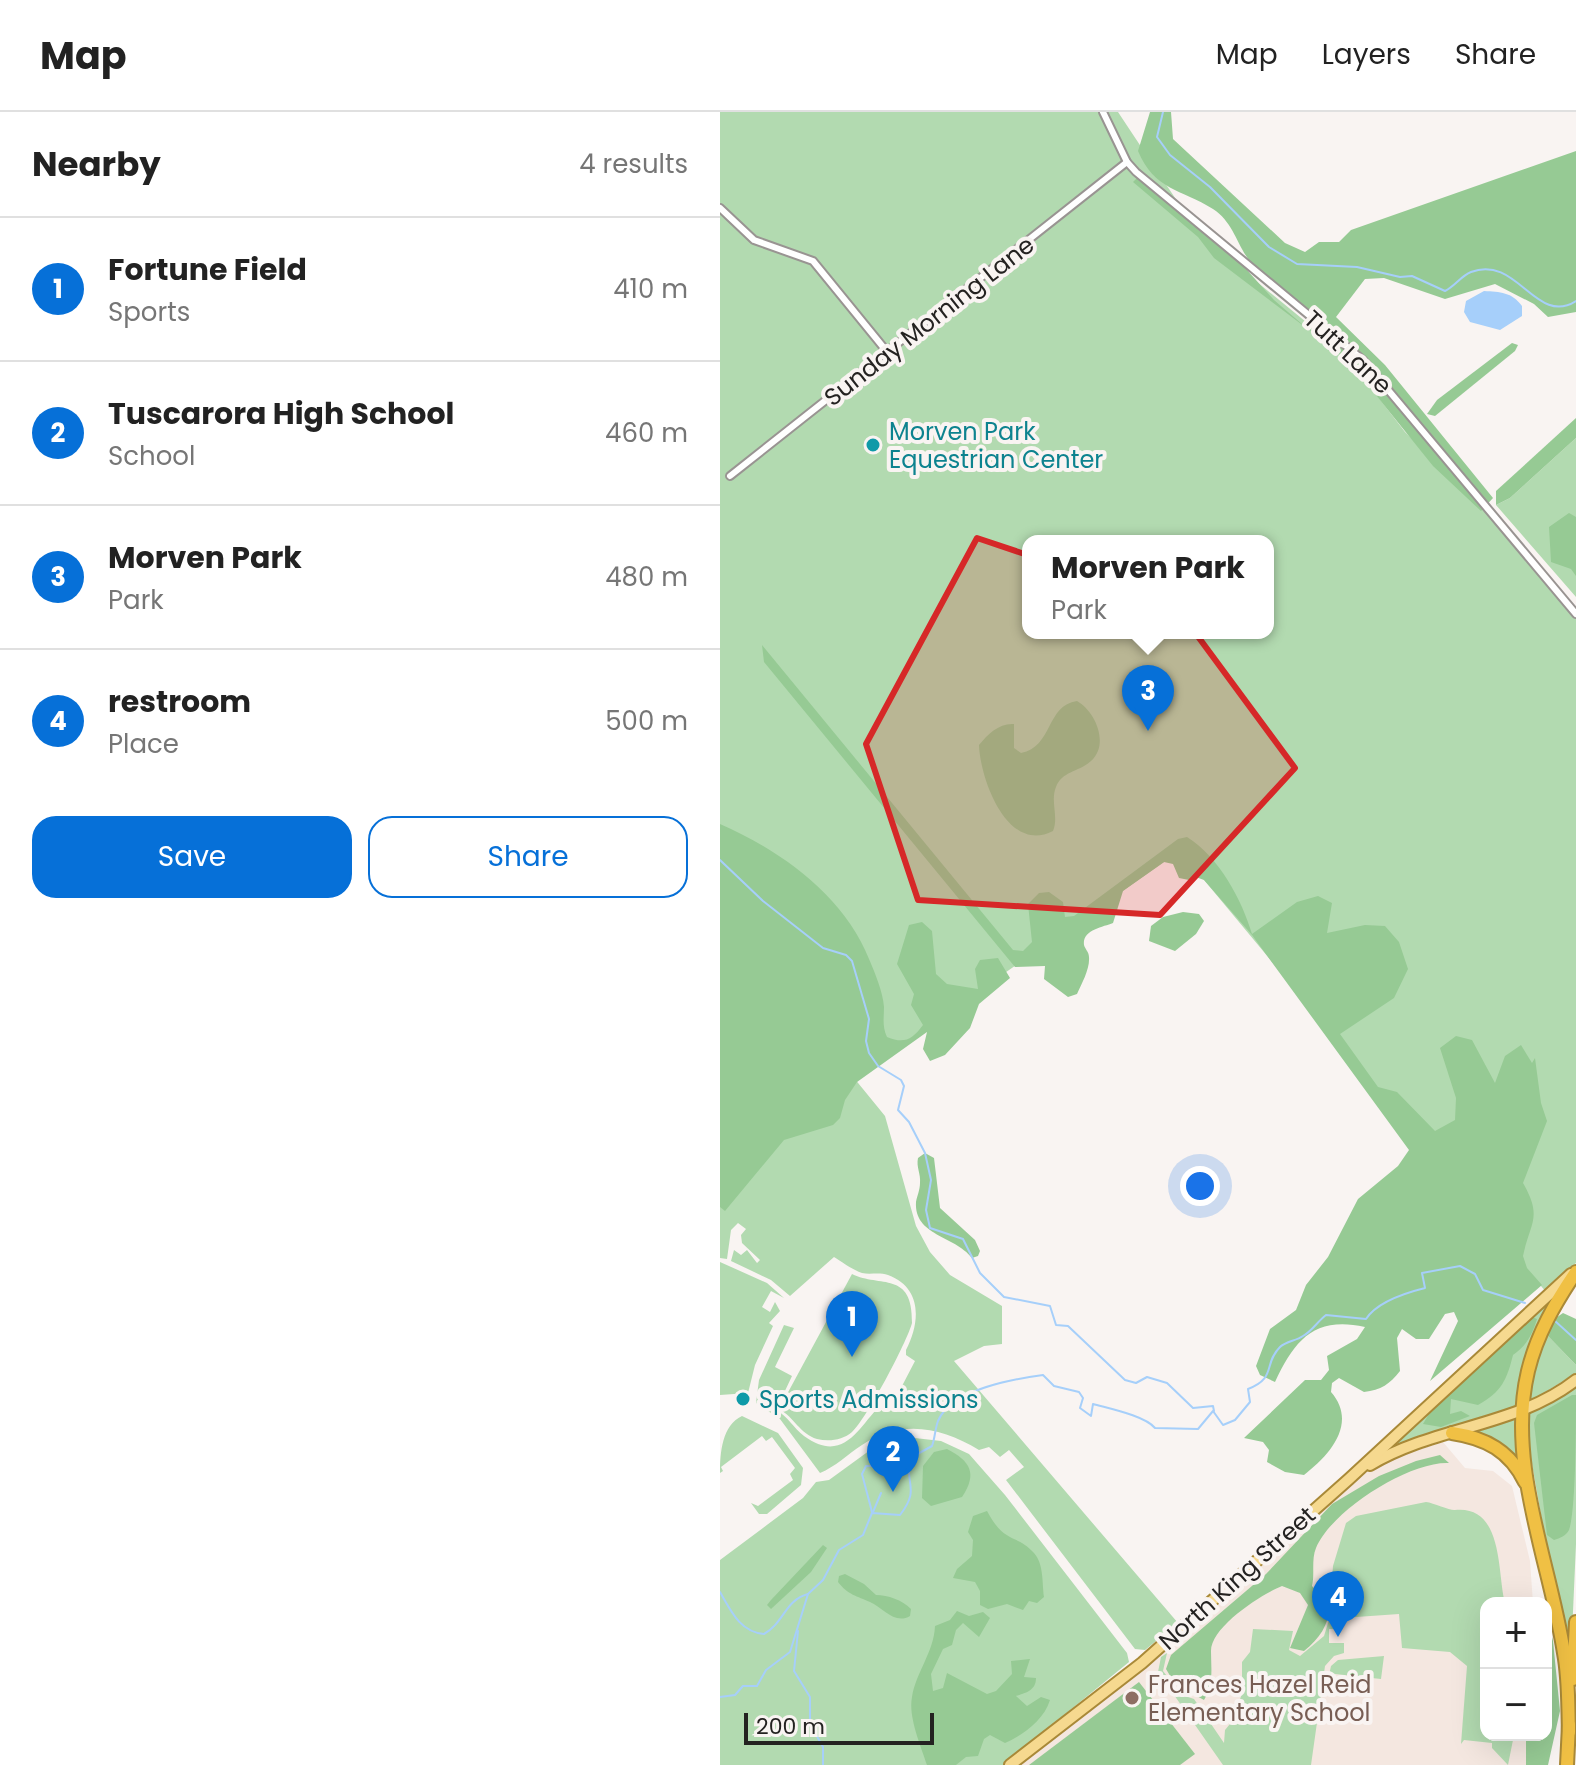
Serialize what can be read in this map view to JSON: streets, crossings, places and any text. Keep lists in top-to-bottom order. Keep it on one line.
{"streets":{"main road":["North King Street"],"street":["Sunday Morning Lane","Tutt Lane"]},"crossings":[["Sunday Morning Lane","Tutt Lane"]],"places":["Morven Park Equestrian Center","Sports Admissions","Frances Hazel Reid Elementary School"],"scale_bar":"200 m","page":{"header":"Map","nav":["Map","Layers","Share"],"heading":["Nearby","4 results"],"list":[{"mark":"1","name":"Fortune Field","note":"Sports","value":"410 m"},{"mark":"2","name":"Tuscarora High School","note":"School","value":"460 m"},{"mark":"3","name":"Morven Park","note":"Park","value":"480 m"},{"mark":"4","name":"restroom","note":"Place","value":"500 m"}],"popup":["Morven Park","Park"],"pins":["3","1","2","4"],"buttons":["Save","Share"],"map_buttons":["+","−"],"scale":"200 m"}}
